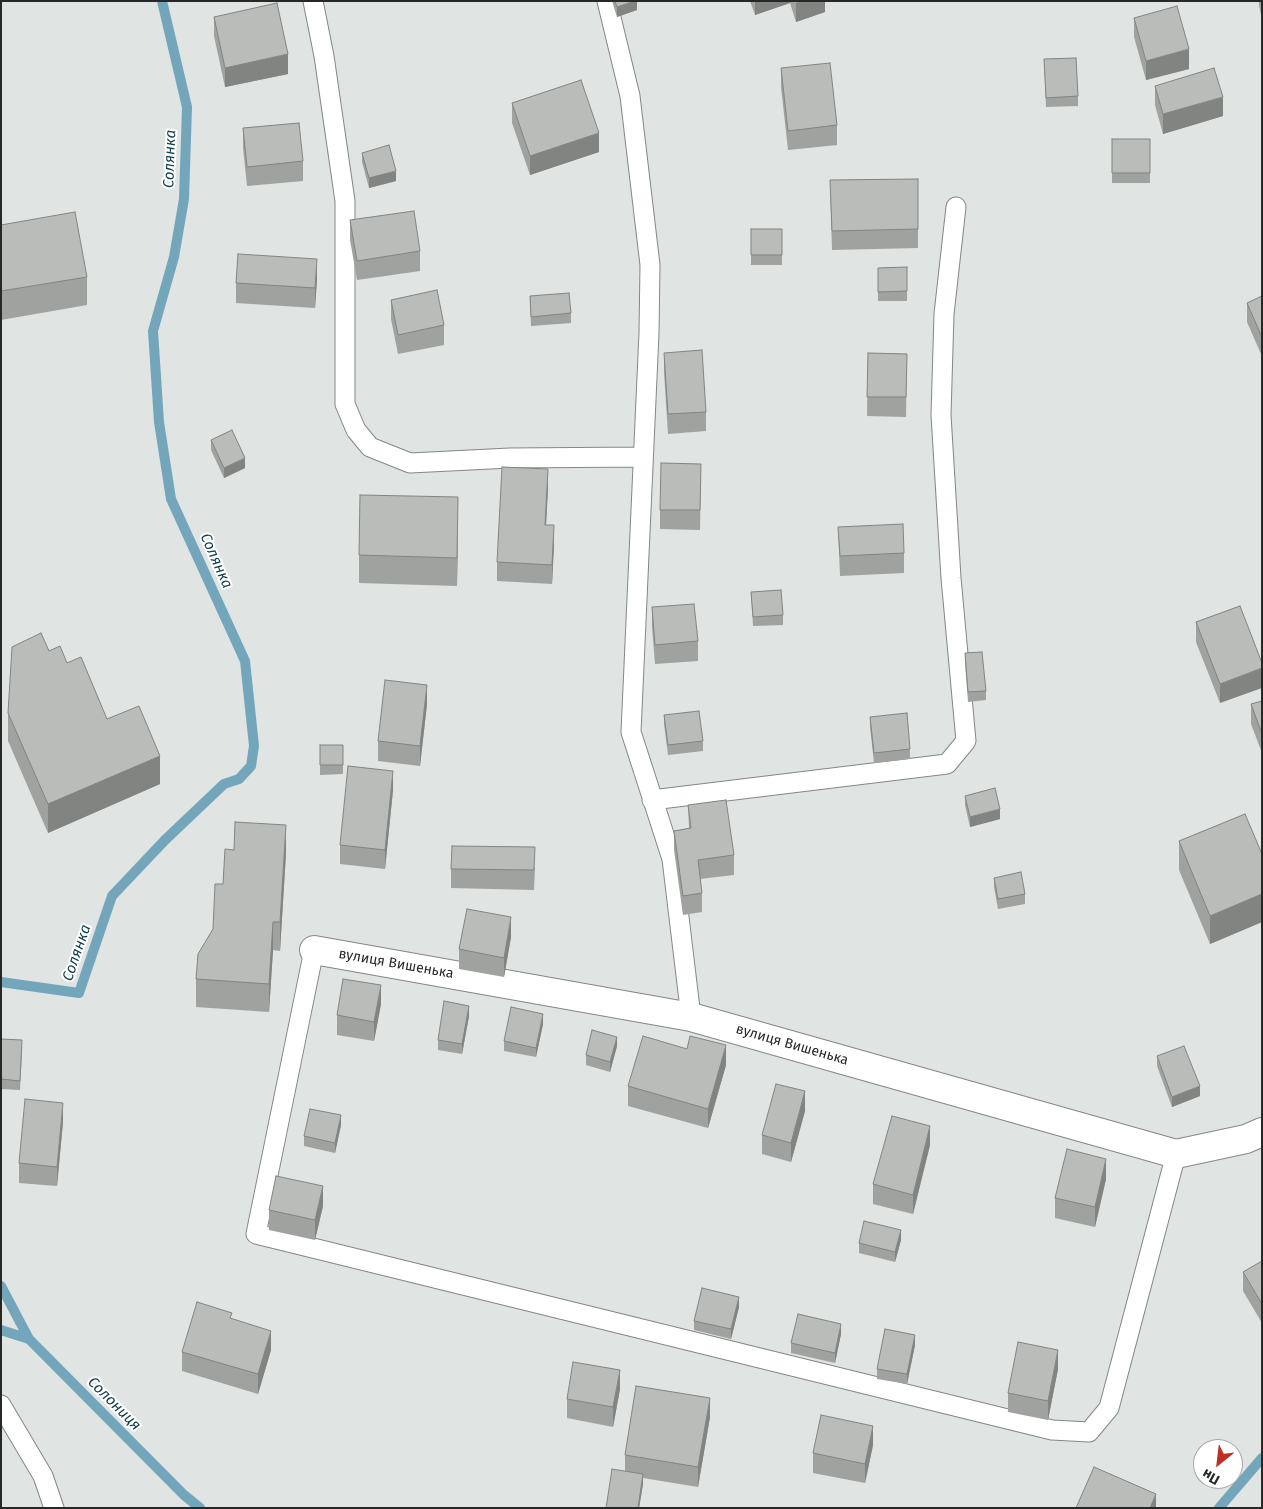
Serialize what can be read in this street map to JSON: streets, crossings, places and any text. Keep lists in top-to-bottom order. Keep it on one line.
{"streets":{"street":["вулиця Вишенька"]},"water":["Солянка","Солониця"],"north":"bottom left"}
